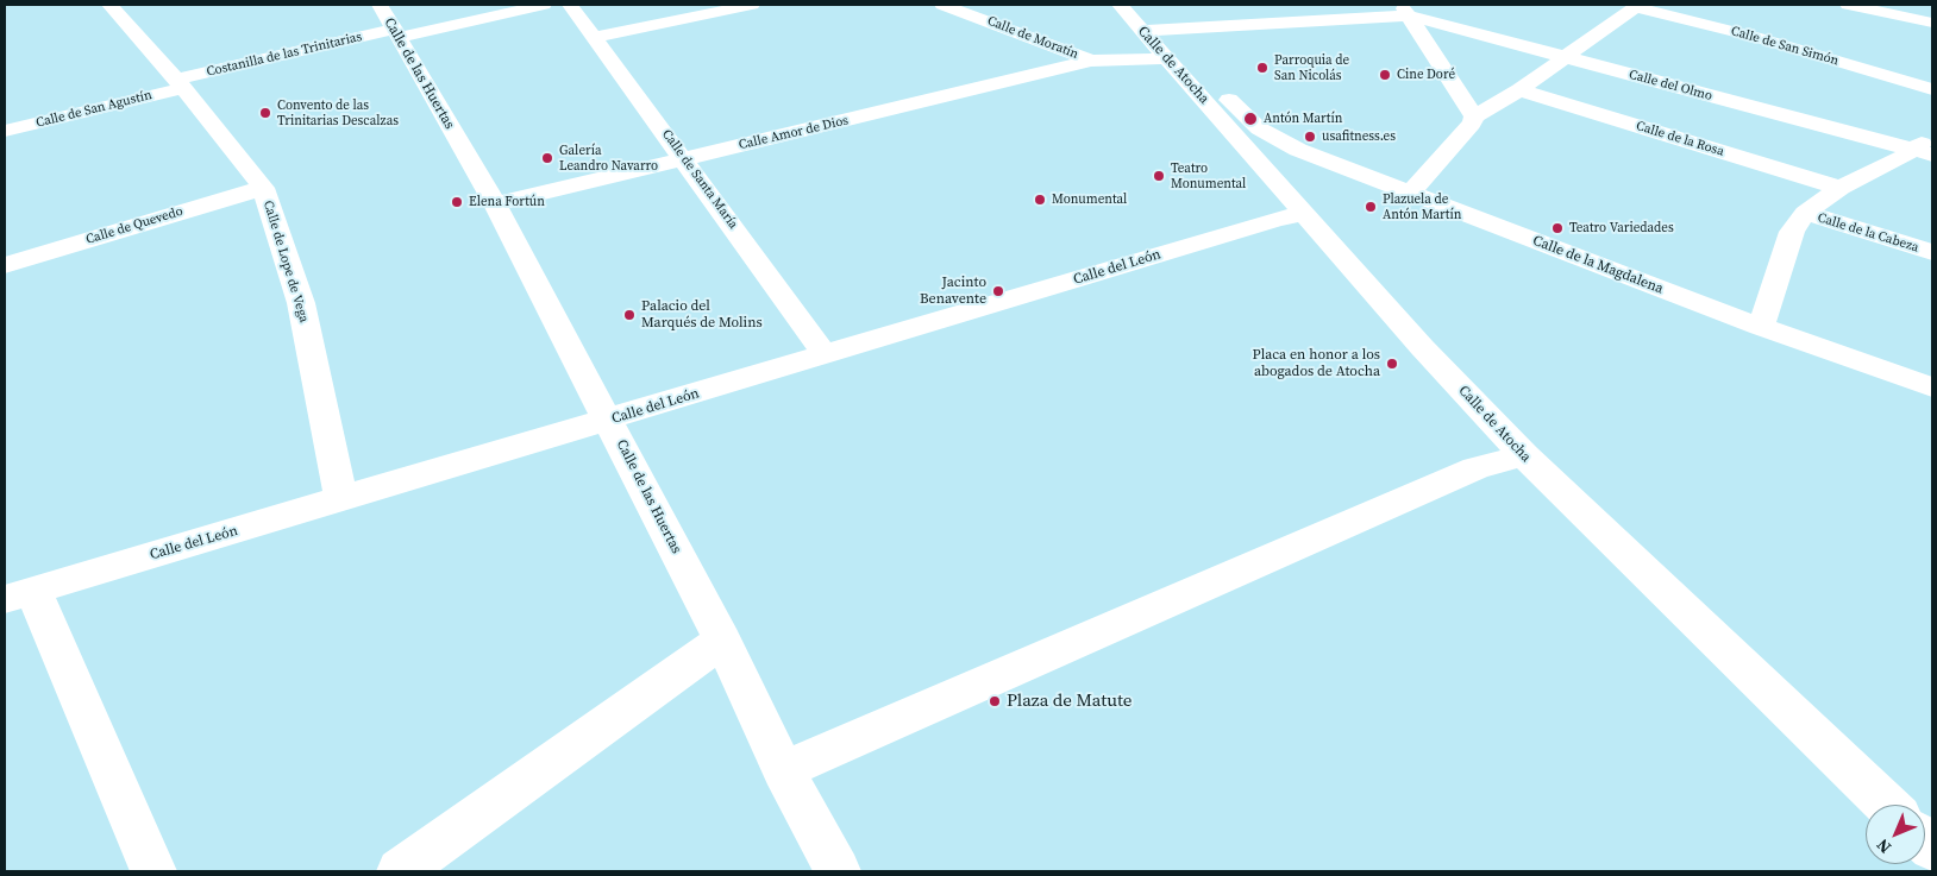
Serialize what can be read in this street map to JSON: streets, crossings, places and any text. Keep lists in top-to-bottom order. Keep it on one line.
{"streets":{"street":["Calle de Moratín","Calle de San Simón","Costanilla de las Trinitarias","Calle de Atocha","Calle de las Huertas","Calle del Olmo","Calle de San Agustín","Calle Amor de Dios","Calle de la Rosa","Calle de Santa María","Calle de Quevedo","Calle de la Cabeza","Calle de Lope de Vega","Calle de la Magdalena","Calle del León"]},"crossings":[["Calle de Moratín","Calle Amor de Dios"],["Costanilla de las Trinitarias","Calle de las Huertas"],["Costanilla de las Trinitarias","Calle de San Agustín"],["Costanilla de las Trinitarias","Calle de Lope de Vega"],["Calle de Atocha","Calle del Olmo"],["Calle de Atocha","Calle Amor de Dios"],["Calle de Atocha","Calle de la Magdalena"],["Calle de Atocha","Calle del León"],["Calle de las Huertas","Calle Amor de Dios"],["Calle de las Huertas","Calle del León"],["Calle de San Agustín","Calle de Lope de Vega"],["Calle Amor de Dios","Calle de Santa María"],["Calle de Santa María","Calle del León"],["Calle de Quevedo","Calle de Lope de Vega"],["Calle de Lope de Vega","Calle del León"]],"places":["Parroquia de San Nicolás","Cine Doré","Convento de las Trinitarias Descalzas","Antón Martín","usafitness.es","Galería Leandro Navarro","Teatro Monumental","Monumental","Elena Fortún","Plazuela de Antón Martín","Teatro Variedades","Jacinto Benavente","Palacio del Marqués de Molins","Placa en honor a los abogados de Atocha","Plaza de Matute"],"north":"bottom left"}
